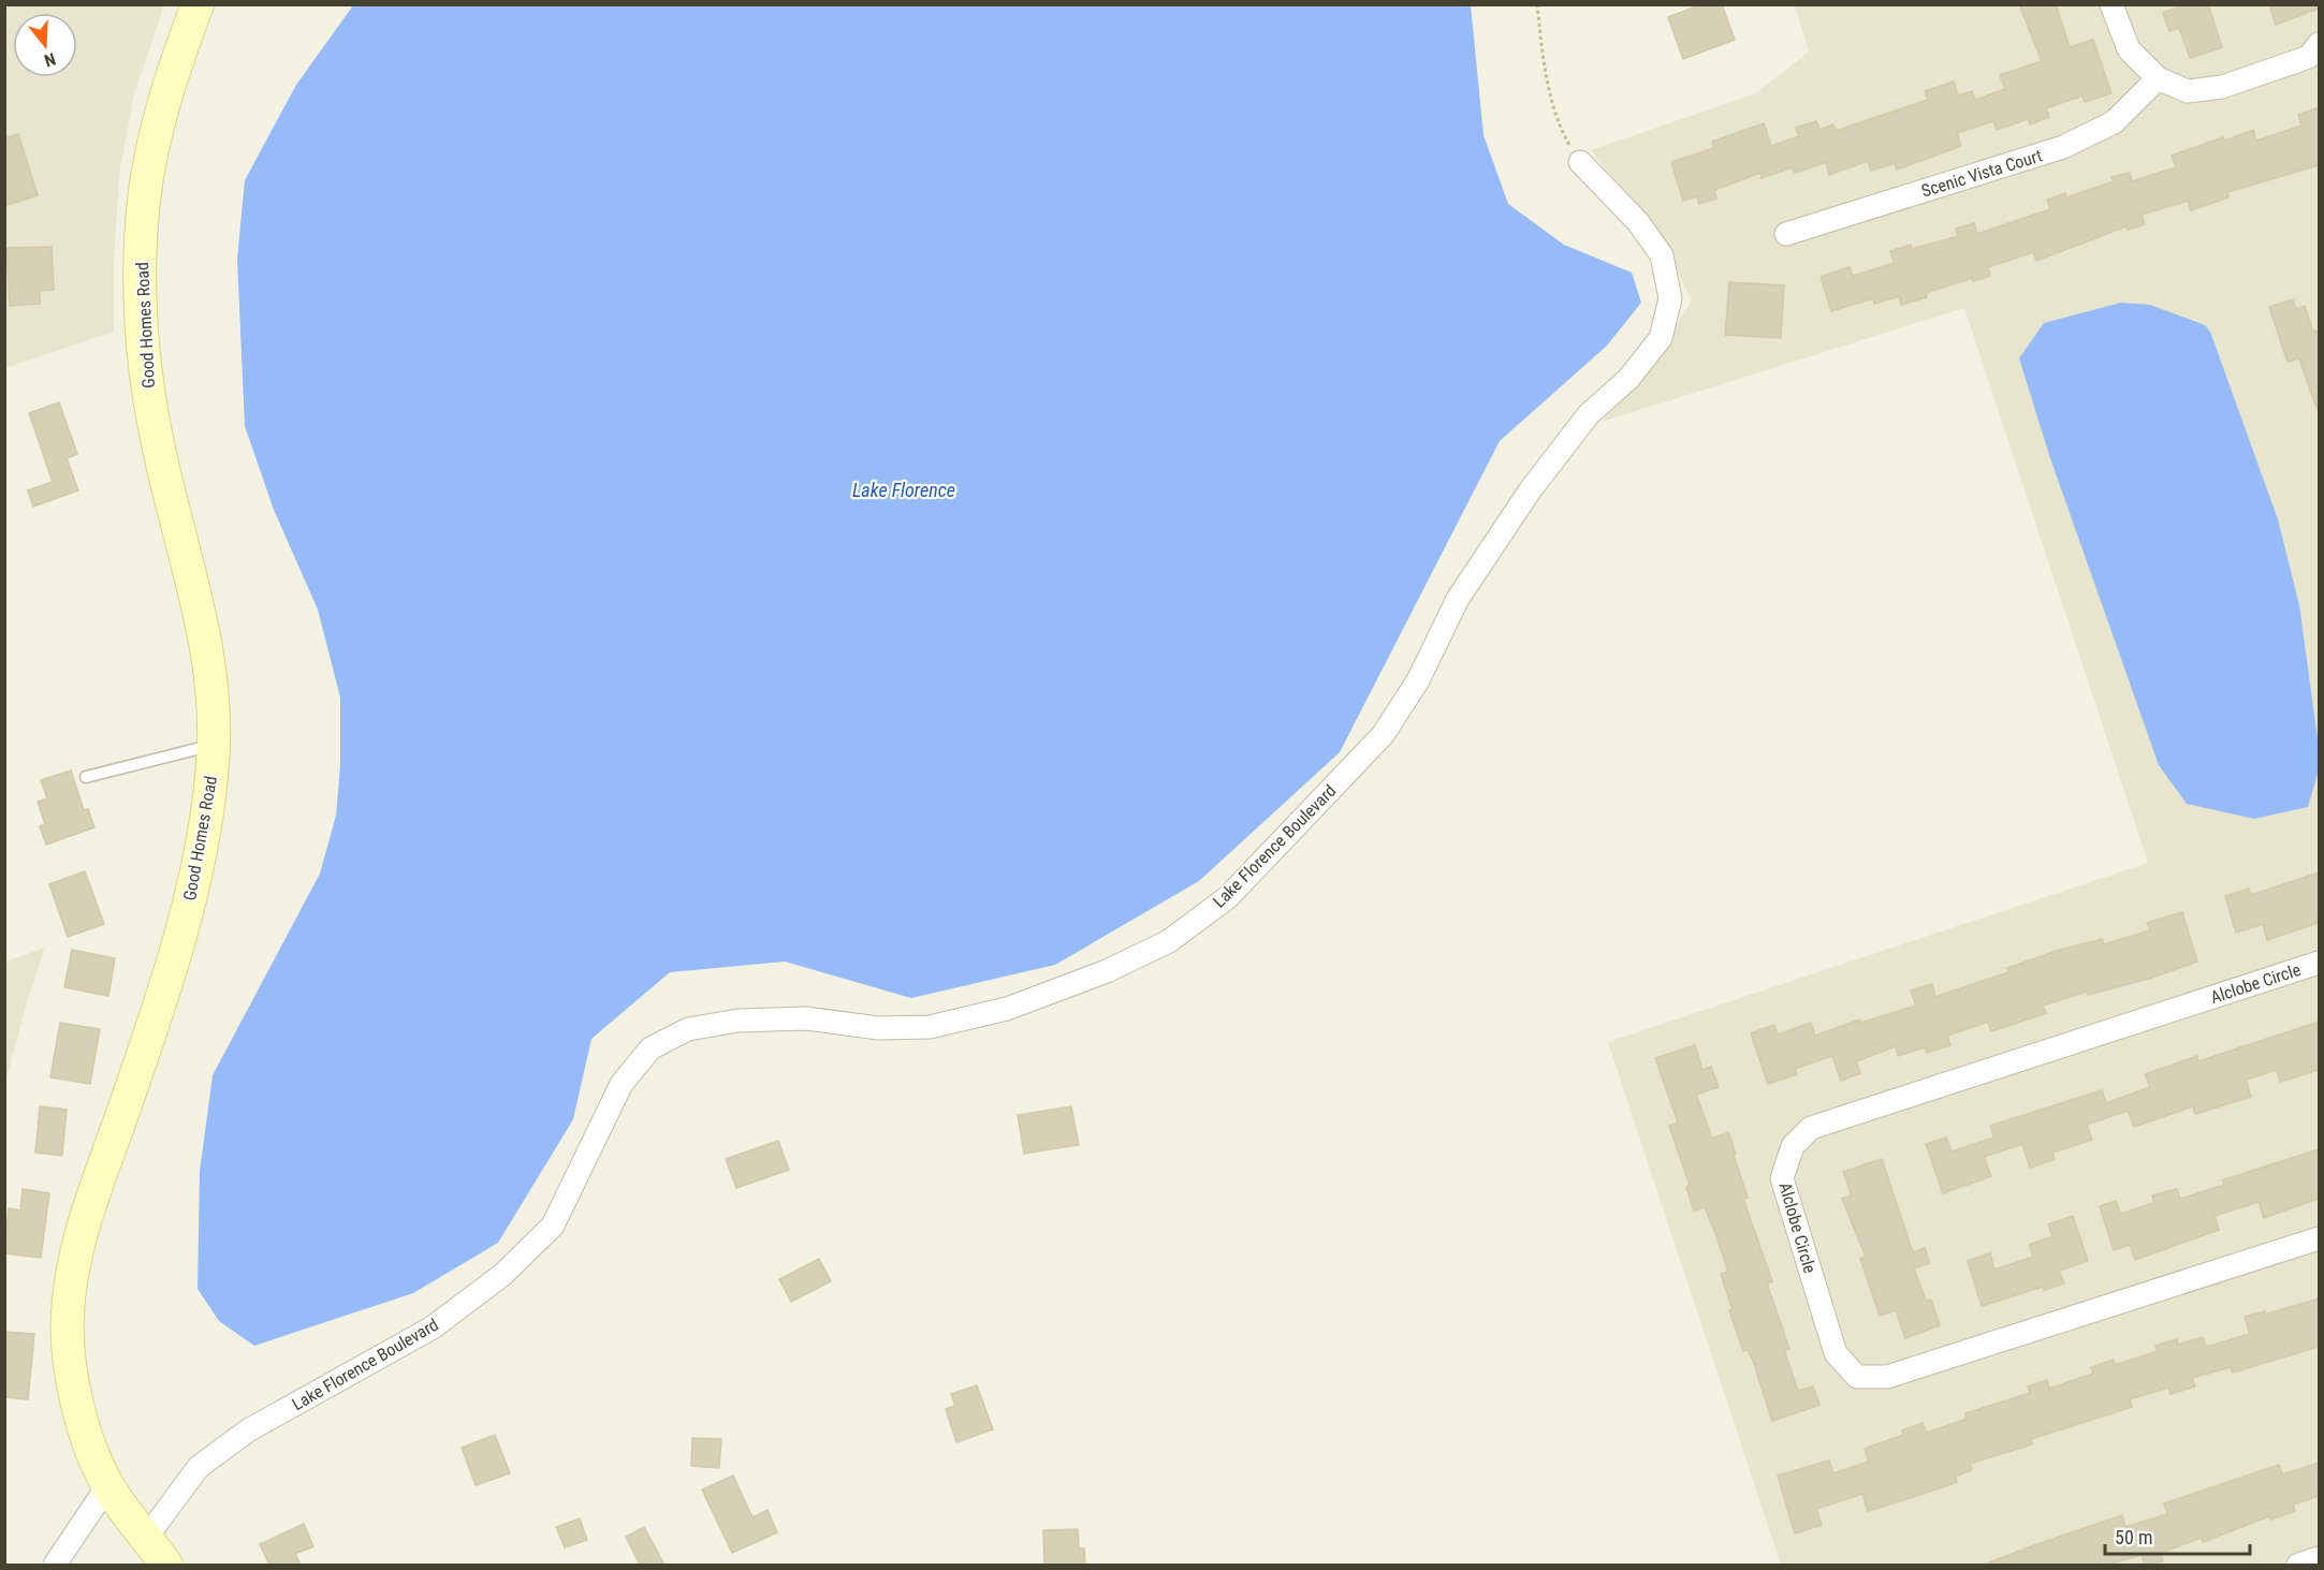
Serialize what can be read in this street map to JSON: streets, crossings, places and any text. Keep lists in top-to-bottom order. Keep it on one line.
{"streets":{"street":["Scenic Vista Court","Good Homes Road","Lake Florence Boulevard","Alclobe Circle"]},"crossings":[["Good Homes Road","Lake Florence Boulevard"]],"water":["Lake Florence"],"scale_bar":"50 m","north":"bottom"}
